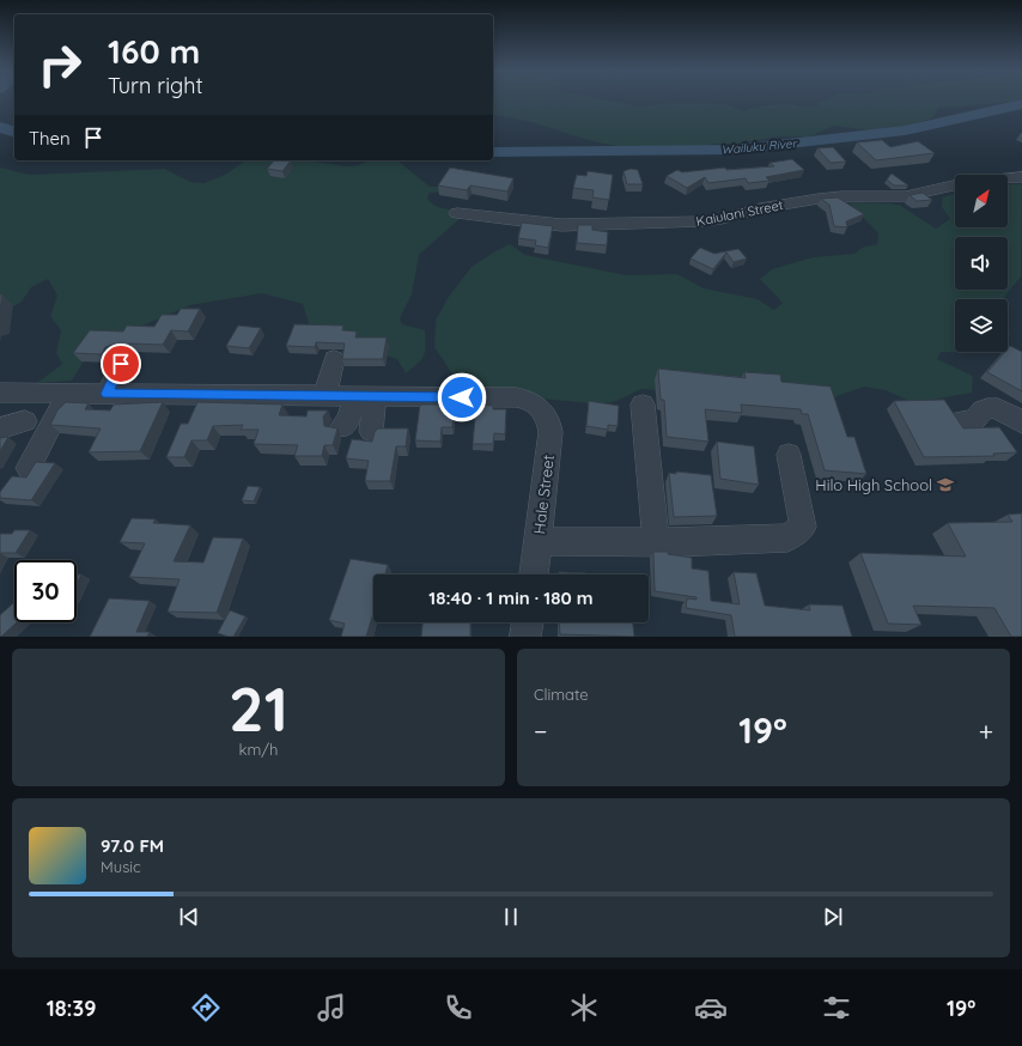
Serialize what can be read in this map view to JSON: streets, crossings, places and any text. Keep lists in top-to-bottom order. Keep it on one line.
{"streets":{"street":["Kaiulani Street","Hale Street"]},"water":["Wailuku River"],"places":{"school or university":["Hilo High School"]},"north":"top right","page":{"turn":["160 m","Turn right"],"then":"Then","limit":"30","trip":"18:40 · 1 min · 180 m","tile":[["21","km/h"],"Climate"],"heat":["−","19°","+"],"song":["97.0 FM","Music"],"tabs":["18:39","19°"]}}
